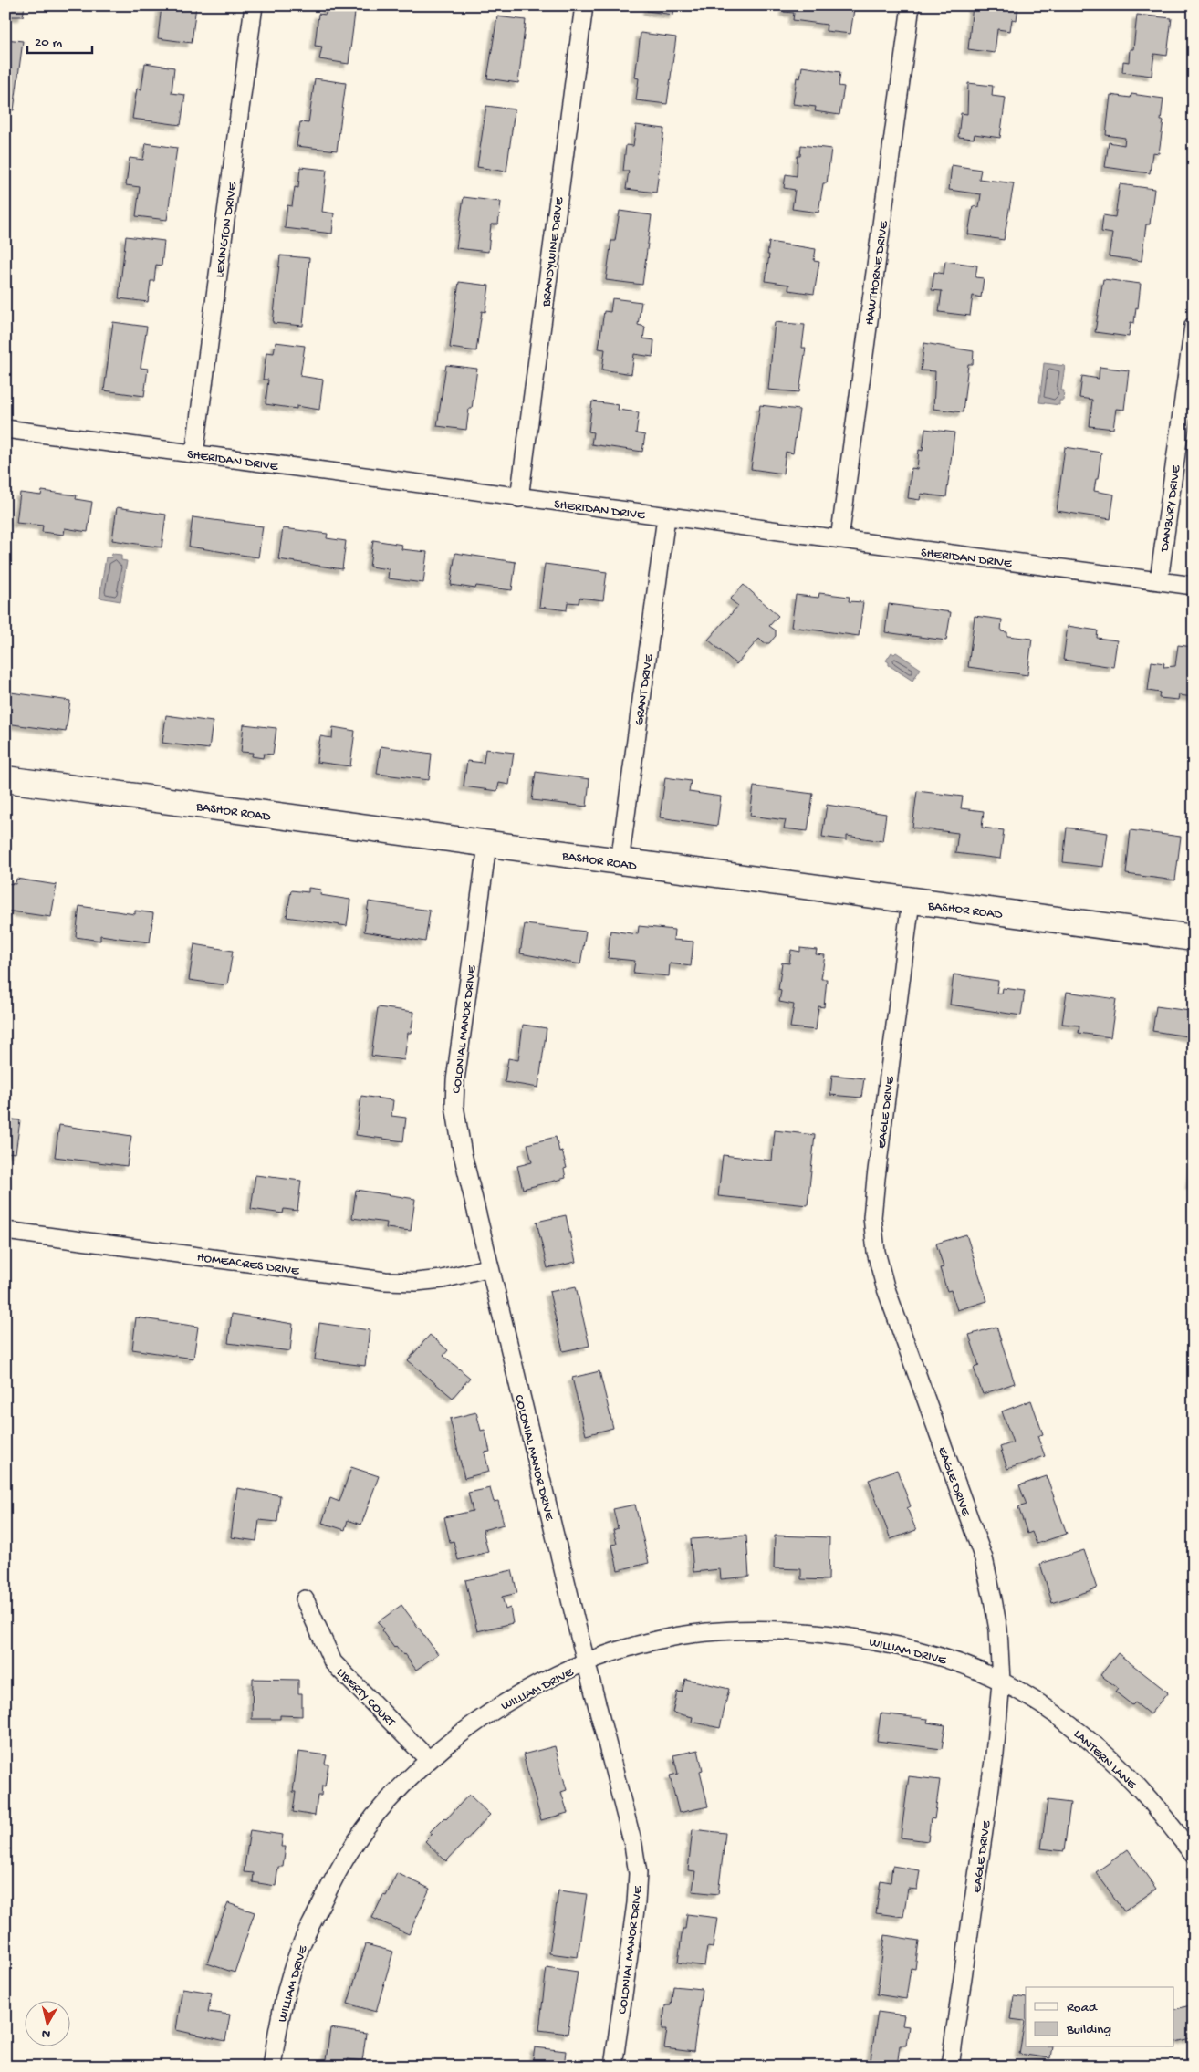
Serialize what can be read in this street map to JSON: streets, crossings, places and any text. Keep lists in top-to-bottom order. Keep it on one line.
{"streets":{"street":["LEXINGTON DRIVE","BRANDYWINE DRIVE","HAWTHORNE DRIVE","SHERIDAN DRIVE","DANBURY DRIVE","GRANT DRIVE","BASHOR ROAD","COLONIAL MANOR DRIVE","EAGLE DRIVE","HOMEACRES DRIVE","WILLIAM DRIVE","LIBERTY COURT","LANTERN LANE"]},"crossings":[["LEXINGTON DRIVE","SHERIDAN DRIVE"],["BRANDYWINE DRIVE","SHERIDAN DRIVE"],["HAWTHORNE DRIVE","SHERIDAN DRIVE"],["SHERIDAN DRIVE","DANBURY DRIVE"],["SHERIDAN DRIVE","GRANT DRIVE"],["GRANT DRIVE","BASHOR ROAD"],["BASHOR ROAD","COLONIAL MANOR DRIVE"],["BASHOR ROAD","EAGLE DRIVE"],["COLONIAL MANOR DRIVE","HOMEACRES DRIVE"],["COLONIAL MANOR DRIVE","WILLIAM DRIVE"],["EAGLE DRIVE","WILLIAM DRIVE"],["EAGLE DRIVE","LANTERN LANE"],["WILLIAM DRIVE","LIBERTY COURT"],["WILLIAM DRIVE","LANTERN LANE"]],"legend":["Road","Building"],"scale_bar":"20 m","north":"bottom"}
